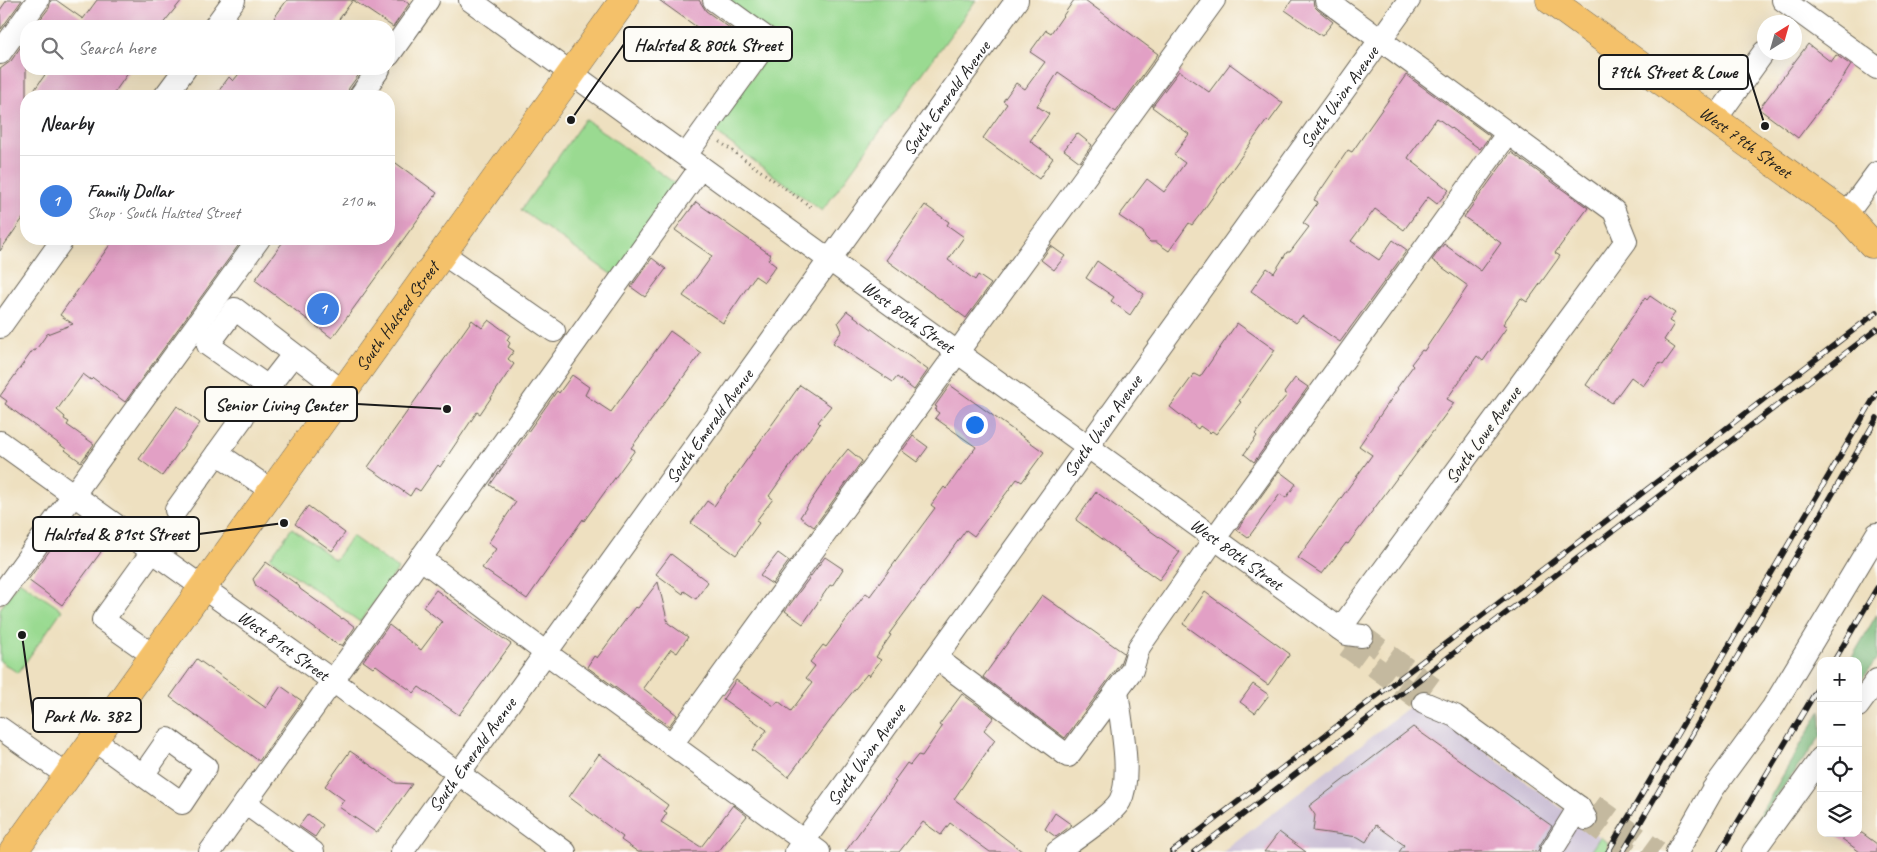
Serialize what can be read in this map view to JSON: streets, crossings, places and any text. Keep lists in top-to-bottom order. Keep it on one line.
{"streets":{"main road":["West 79th Street","South Halsted Street"],"street":["South Union Avenue","South Emerald Avenue","West 80th Street","South Lowe Avenue","West 81st Street"]},"crossings":[["South Union Avenue","West 80th Street"],["South Emerald Avenue","West 80th Street"],["South Emerald Avenue","West 81st Street"],["South Halsted Street","West 80th Street"],["South Halsted Street","West 81st Street"],["West 80th Street","South Lowe Avenue"]],"places":["Halsted & 80th Street","79th Street & Lowe","Senior Living Center","Halsted & 81st Street","Park No. 382"],"north":"top right","page":{"search":"Search here","heading":"Nearby","list":[{"mark":"1","name":"Family Dollar","note":"Shop · South Halsted Street","value":"210 m"}],"pins":"1","map_buttons":["+","−"]}}
